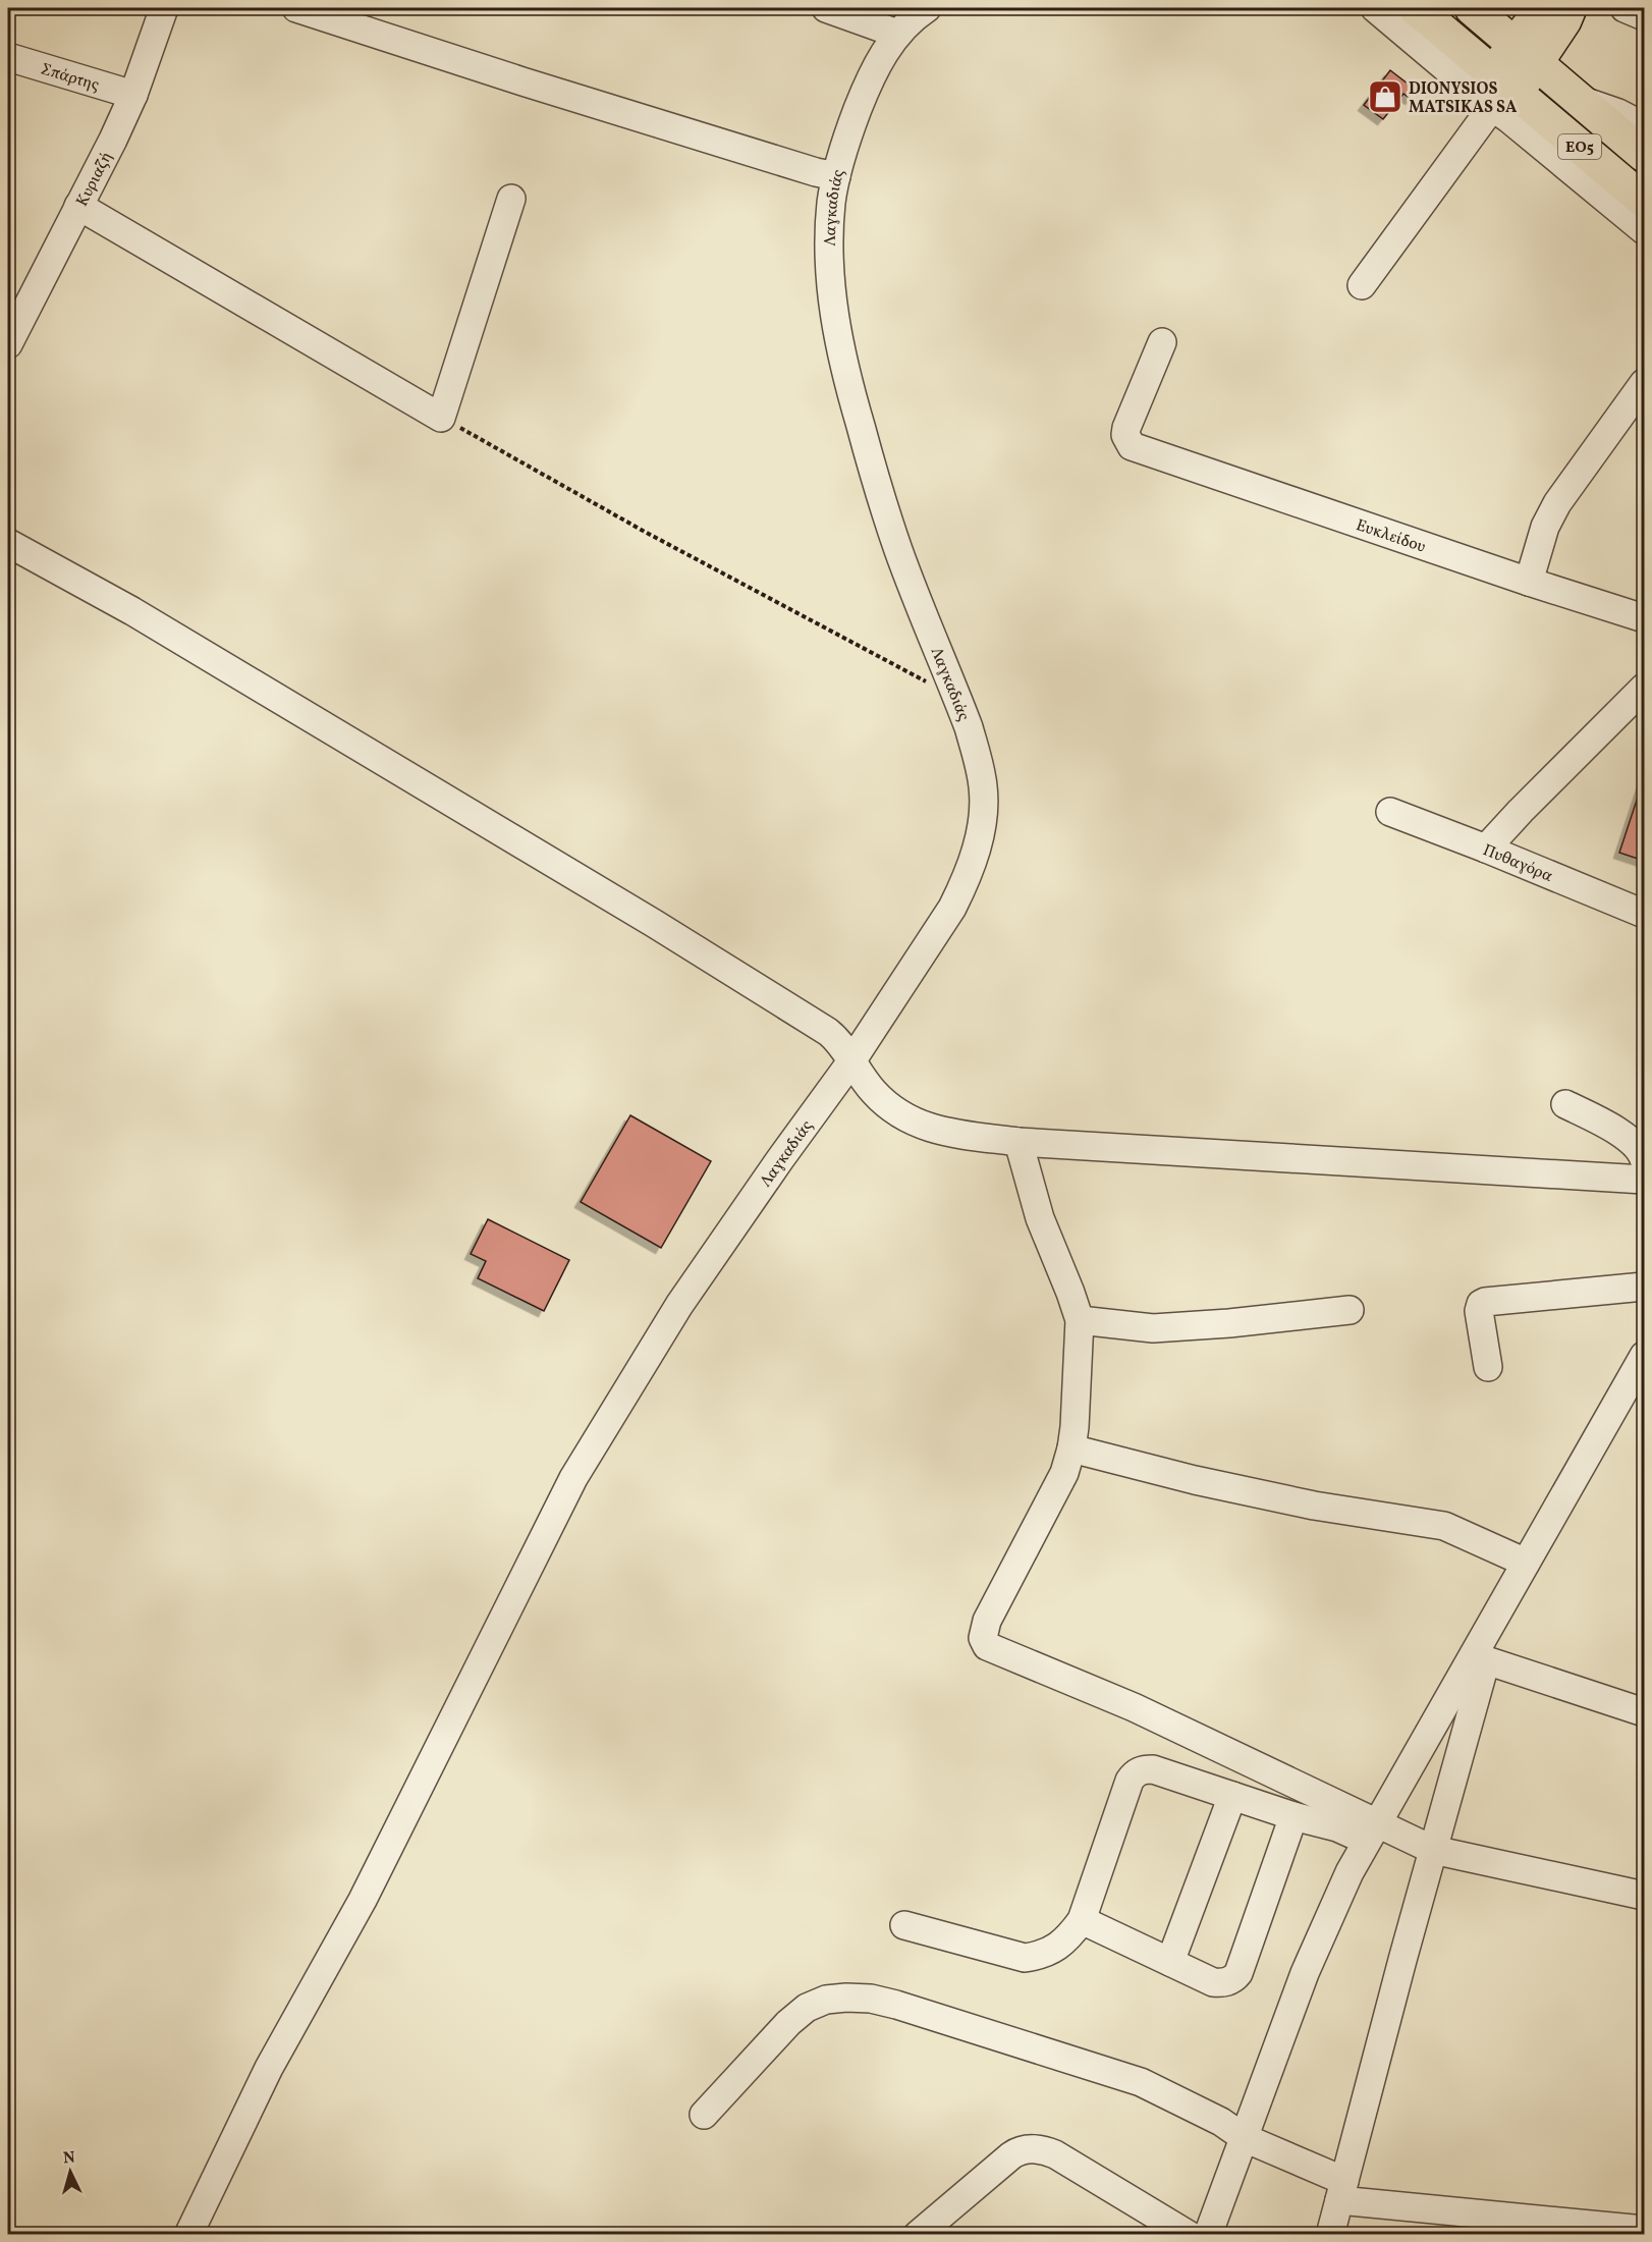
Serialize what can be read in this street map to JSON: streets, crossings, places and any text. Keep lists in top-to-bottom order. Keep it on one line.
{"streets":{"main road":["ΕΟ5"],"street":["Σπάρτης","Κυριαζή","Λαγκαδιάς","Ευκλείδου","Πυθαγόρα"]},"crossings":[["Σπάρτης","Κυριαζή"]],"places":{"shop":["DIONYSIOS MATSIKAS SA"]},"north":"top"}
